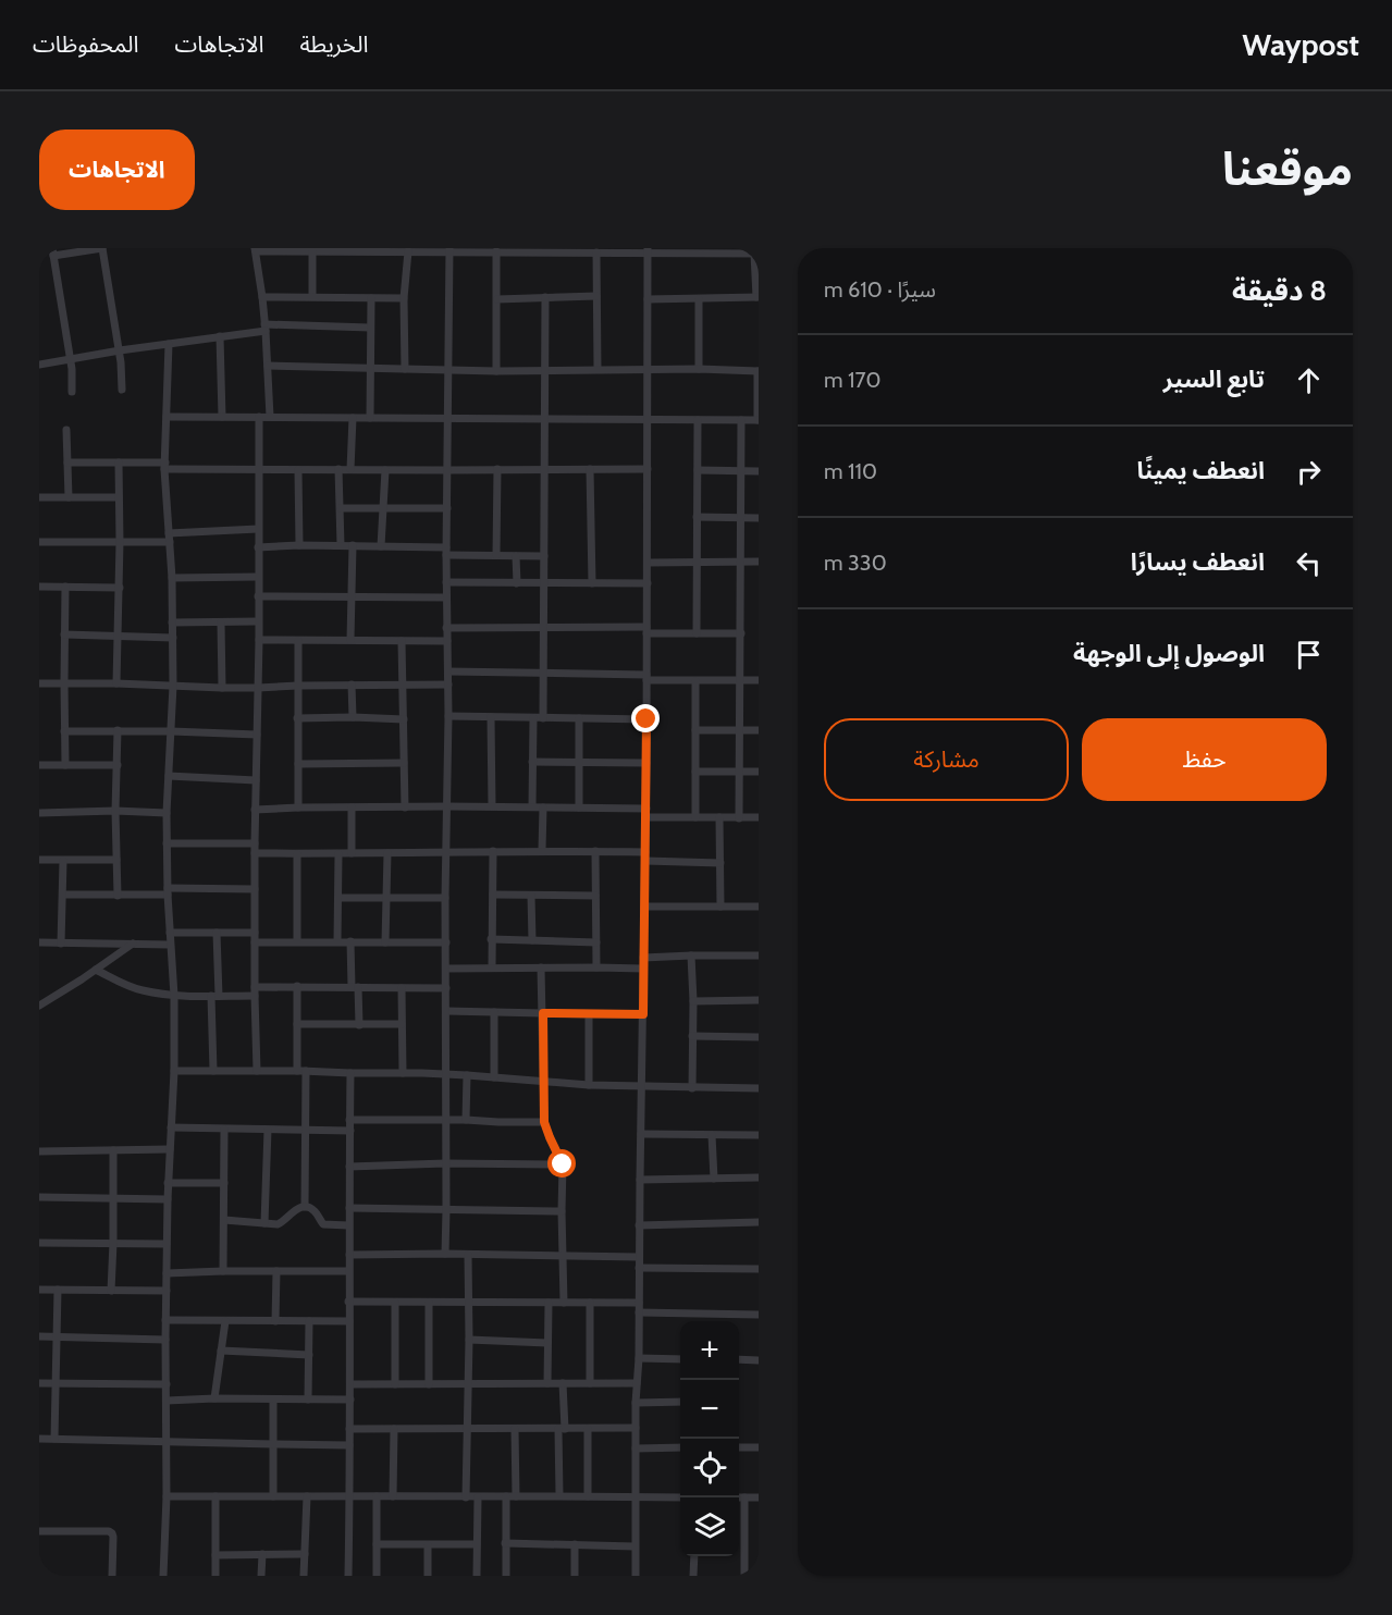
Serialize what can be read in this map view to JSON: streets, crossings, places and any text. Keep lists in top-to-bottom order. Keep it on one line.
{"page":{"header":"Waypost","nav":["الخريطة","الاتجاهات","المحفوظات"],"title":"موقعنا","buttons":["الاتجاهات",["حفظ","مشاركة"]],"heading":["8 دقيقة","سيرًا · 610 m"],"list":[["تابع السير","170 m"],["انعطف يمينًا","110 m"],["انعطف يسارًا","330 m"],"الوصول إلى الوجهة"],"map_buttons":["+","−"]}}
